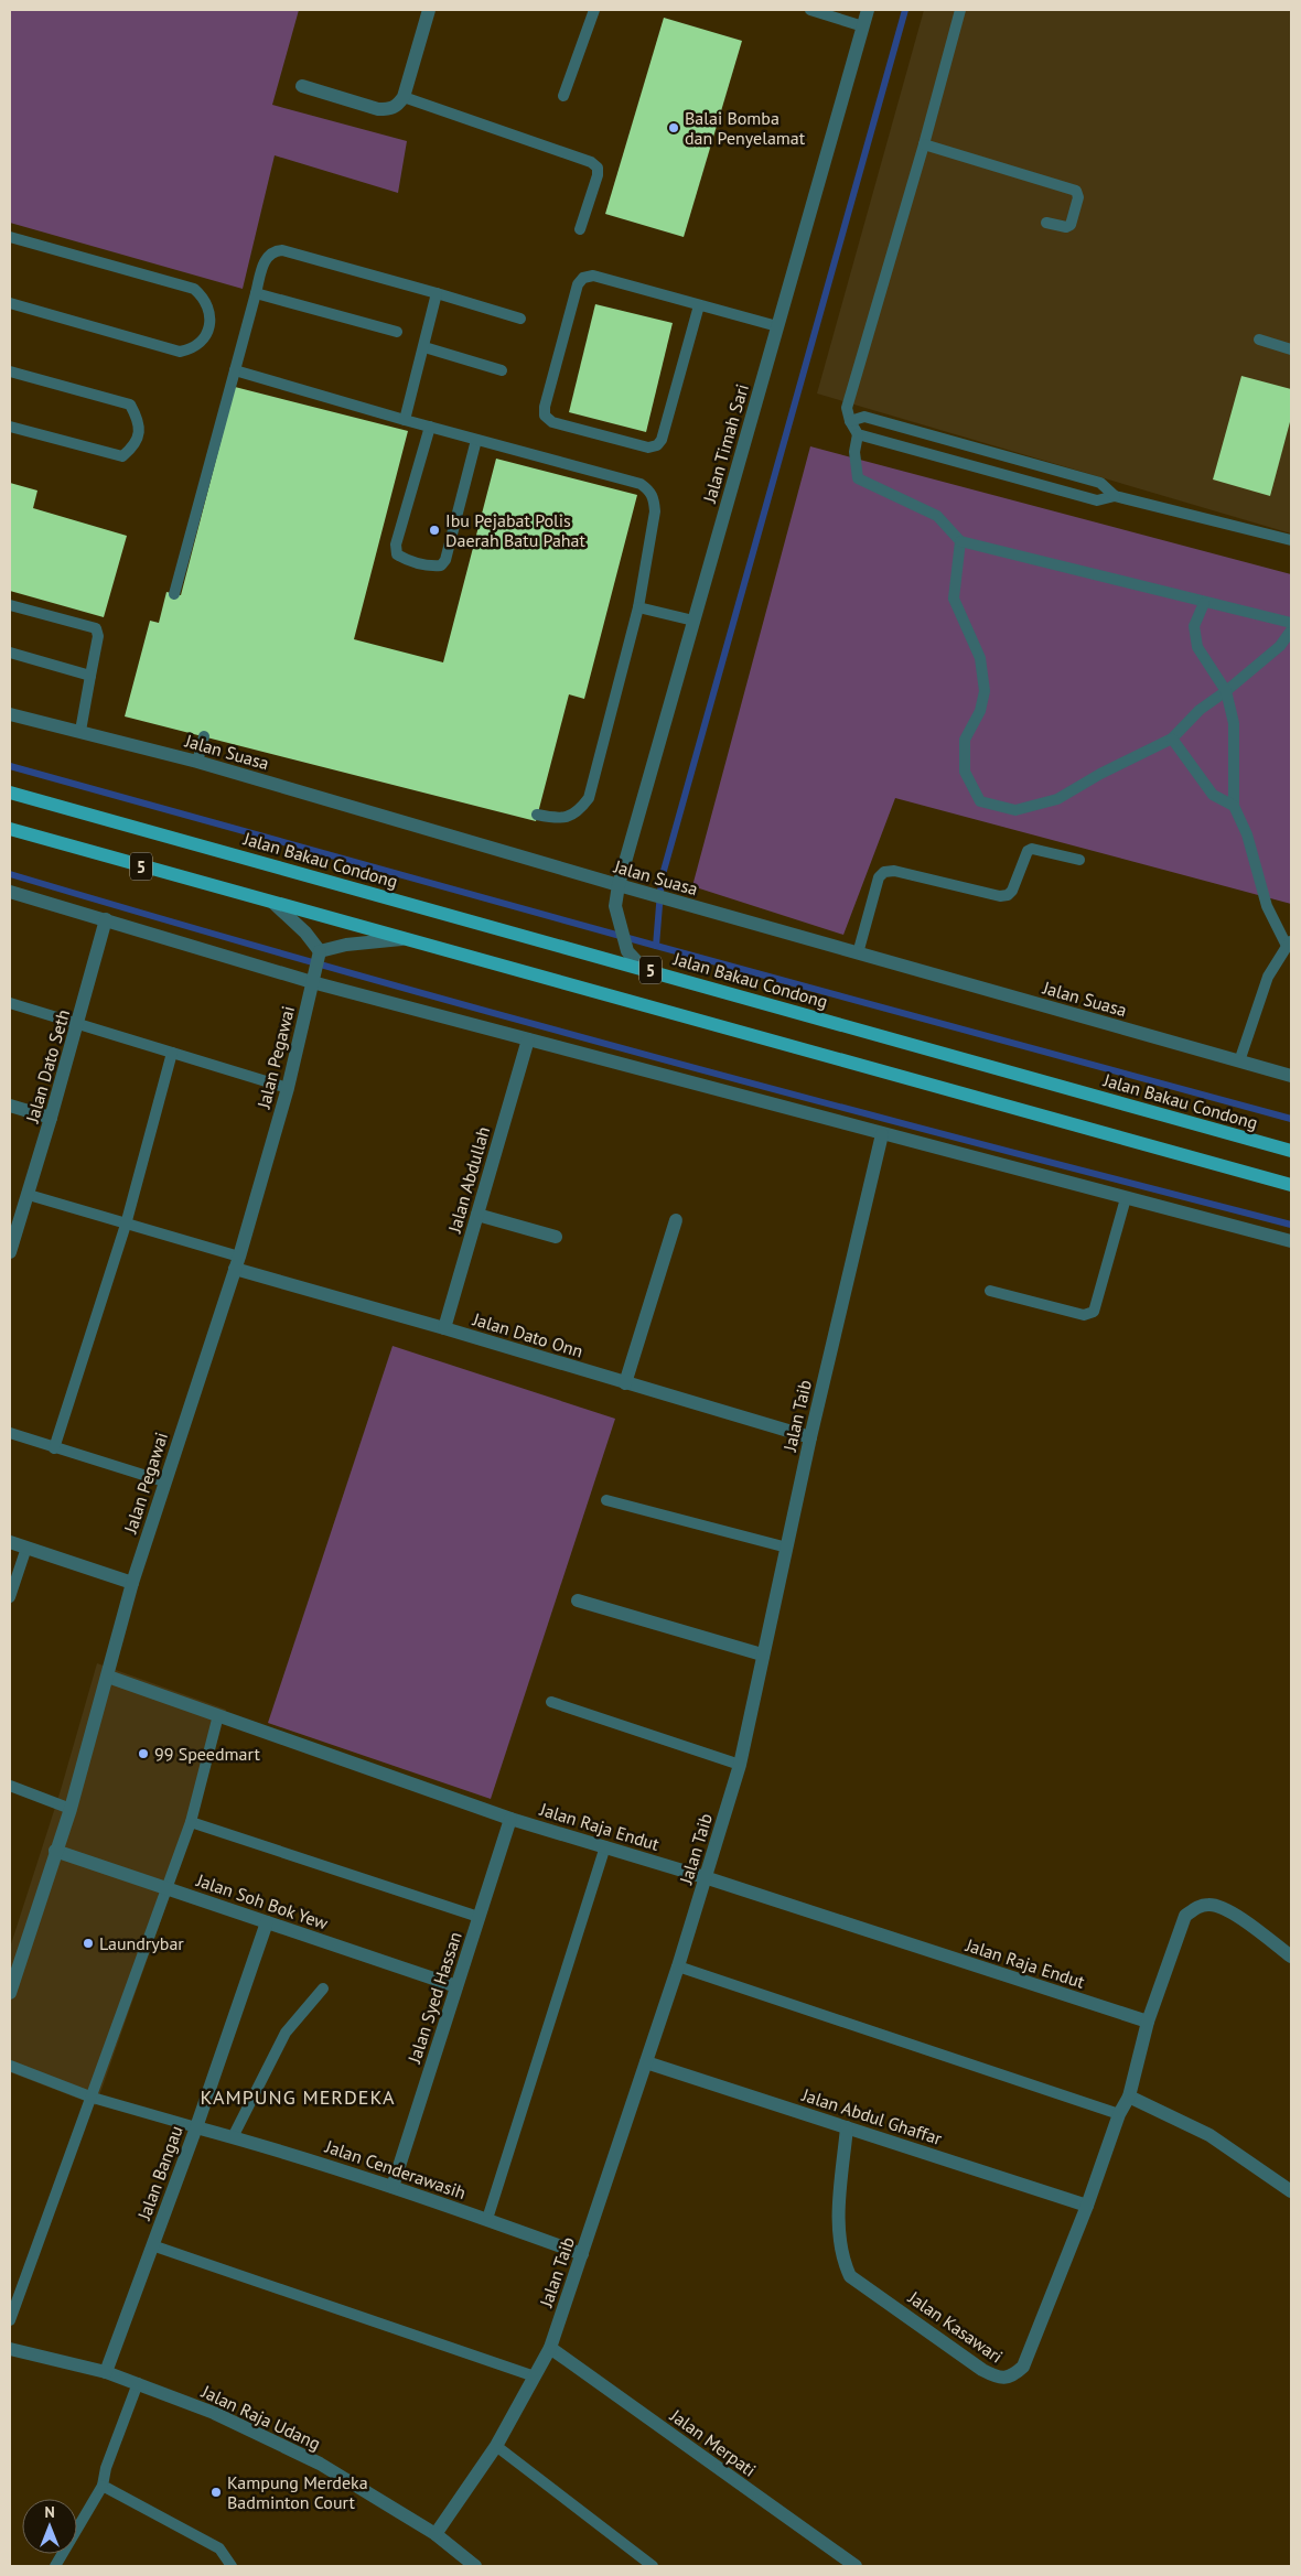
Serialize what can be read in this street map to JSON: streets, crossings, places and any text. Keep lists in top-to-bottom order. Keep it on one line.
{"streets":{"main road":["Jalan Bakau Condong","5"],"street":["Jalan Timah Sari","Jalan Suasa","Jalan Pegawai","Jalan Dato Seth","Jalan Abdullah","Jalan Dato Onn","Jalan Taib","Jalan Raja Endut","Jalan Soh Bok Yew","Jalan Syed Hassan","Jalan Abdul Ghaffar","Jalan Cenderawasih","Jalan Bangau","Jalan Kasawari","Jalan Raja Udang","Jalan Merpati"]},"crossings":[["Jalan Timah Sari","Jalan Suasa"],["Jalan Timah Sari","Jalan Bakau Condong"],["Jalan Pegawai","Jalan Dato Onn"],["Jalan Pegawai","Jalan Raja Endut"],["Jalan Pegawai","Jalan Soh Bok Yew"],["Jalan Abdullah","Jalan Dato Onn"],["Jalan Dato Onn","Jalan Taib"],["Jalan Taib","Jalan Raja Endut"],["Jalan Taib","Jalan Abdul Ghaffar"],["Jalan Taib","Jalan Cenderawasih"],["Jalan Taib","Jalan Raja Udang"],["Jalan Taib","Jalan Merpati"],["Jalan Raja Endut","Jalan Syed Hassan"],["Jalan Soh Bok Yew","Jalan Syed Hassan"],["Jalan Soh Bok Yew","Jalan Bangau"],["Jalan Syed Hassan","Jalan Cenderawasih"],["Jalan Abdul Ghaffar","Jalan Kasawari"],["Jalan Cenderawasih","Jalan Bangau"],["Jalan Bangau","Jalan Raja Udang"]],"districts":["KAMPUNG MERDEKA"],"places":["Balai Bomba dan Penyelamat","Ibu Pejabat Polis Daerah Batu Pahat","99 Speedmart","Laundrybar","Kampung Merdeka Badminton Court"],"north":"top"}
